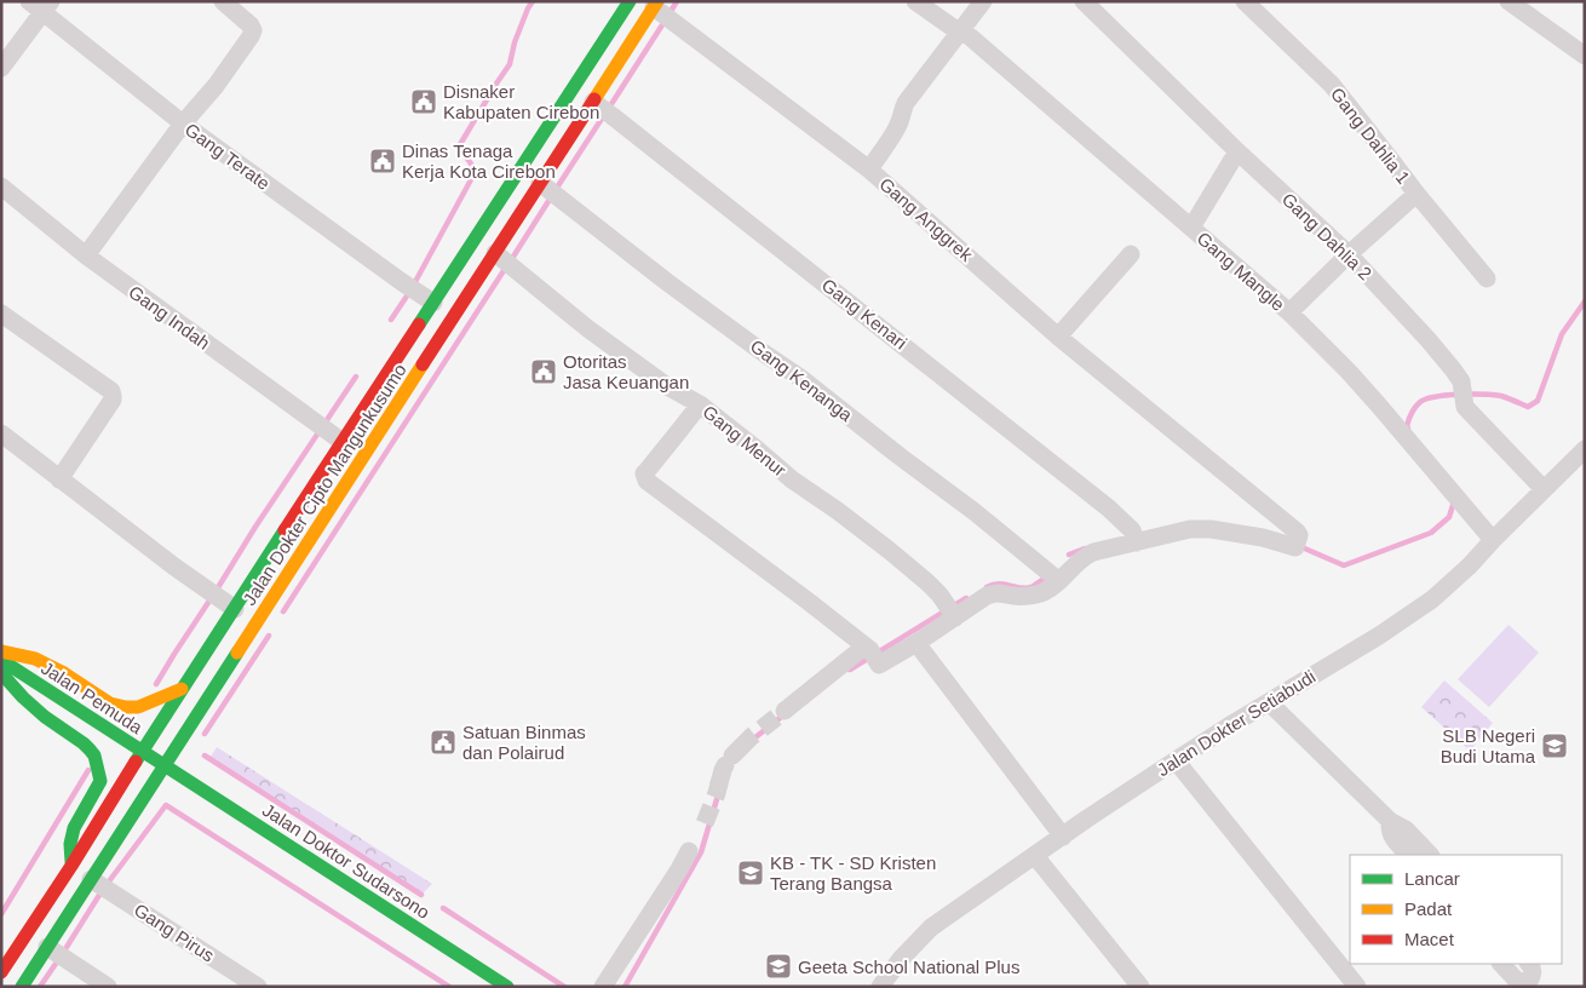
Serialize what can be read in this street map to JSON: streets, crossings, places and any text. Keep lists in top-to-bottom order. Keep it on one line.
{"streets":{"main road":["Jalan Dokter Cipto Mangunkusumo","Jalan Pemuda","Jalan Doktor Sudarsono"],"street":["Gang Dahlia 1","Gang Terate","Gang Anggrek","Gang Dahlia 2","Gang Mangle","Gang Kenari","Gang Indah","Gang Kenanga","Gang Menur","Jalan Dokter Setiabudi","Gang Pirus"]},"crossings":[["Gang Terate","Jalan Dokter Cipto Mangunkusumo"],["Gang Anggrek","Gang Kenari"],["Gang Anggrek","Jalan Dokter Cipto Mangunkusumo"],["Gang Dahlia 2","Jalan Dokter Setiabudi"],["Gang Mangle","Jalan Dokter Setiabudi"],["Gang Kenari","Jalan Dokter Cipto Mangunkusumo"],["Gang Indah","Jalan Dokter Cipto Mangunkusumo"],["Gang Kenanga","Jalan Dokter Cipto Mangunkusumo"],["Gang Menur","Jalan Dokter Cipto Mangunkusumo"],["Jalan Dokter Cipto Mangunkusumo","Jalan Pemuda"],["Jalan Dokter Cipto Mangunkusumo","Jalan Doktor Sudarsono"],["Jalan Dokter Cipto Mangunkusumo","Gang Pirus"],["Jalan Pemuda","Jalan Doktor Sudarsono"]],"places":{"public building":["Disnaker Kabupaten Cirebon","Dinas Tenaga Kerja Kota Cirebon","Otoritas Jasa Keuangan","Satuan Binmas dan Polairud"],"school or university":["SLB Negeri Budi Utama","KB - TK - SD Kristen Terang Bangsa","Geeta School National Plus"]},"legend":["Lancar","Padat","Macet"]}
